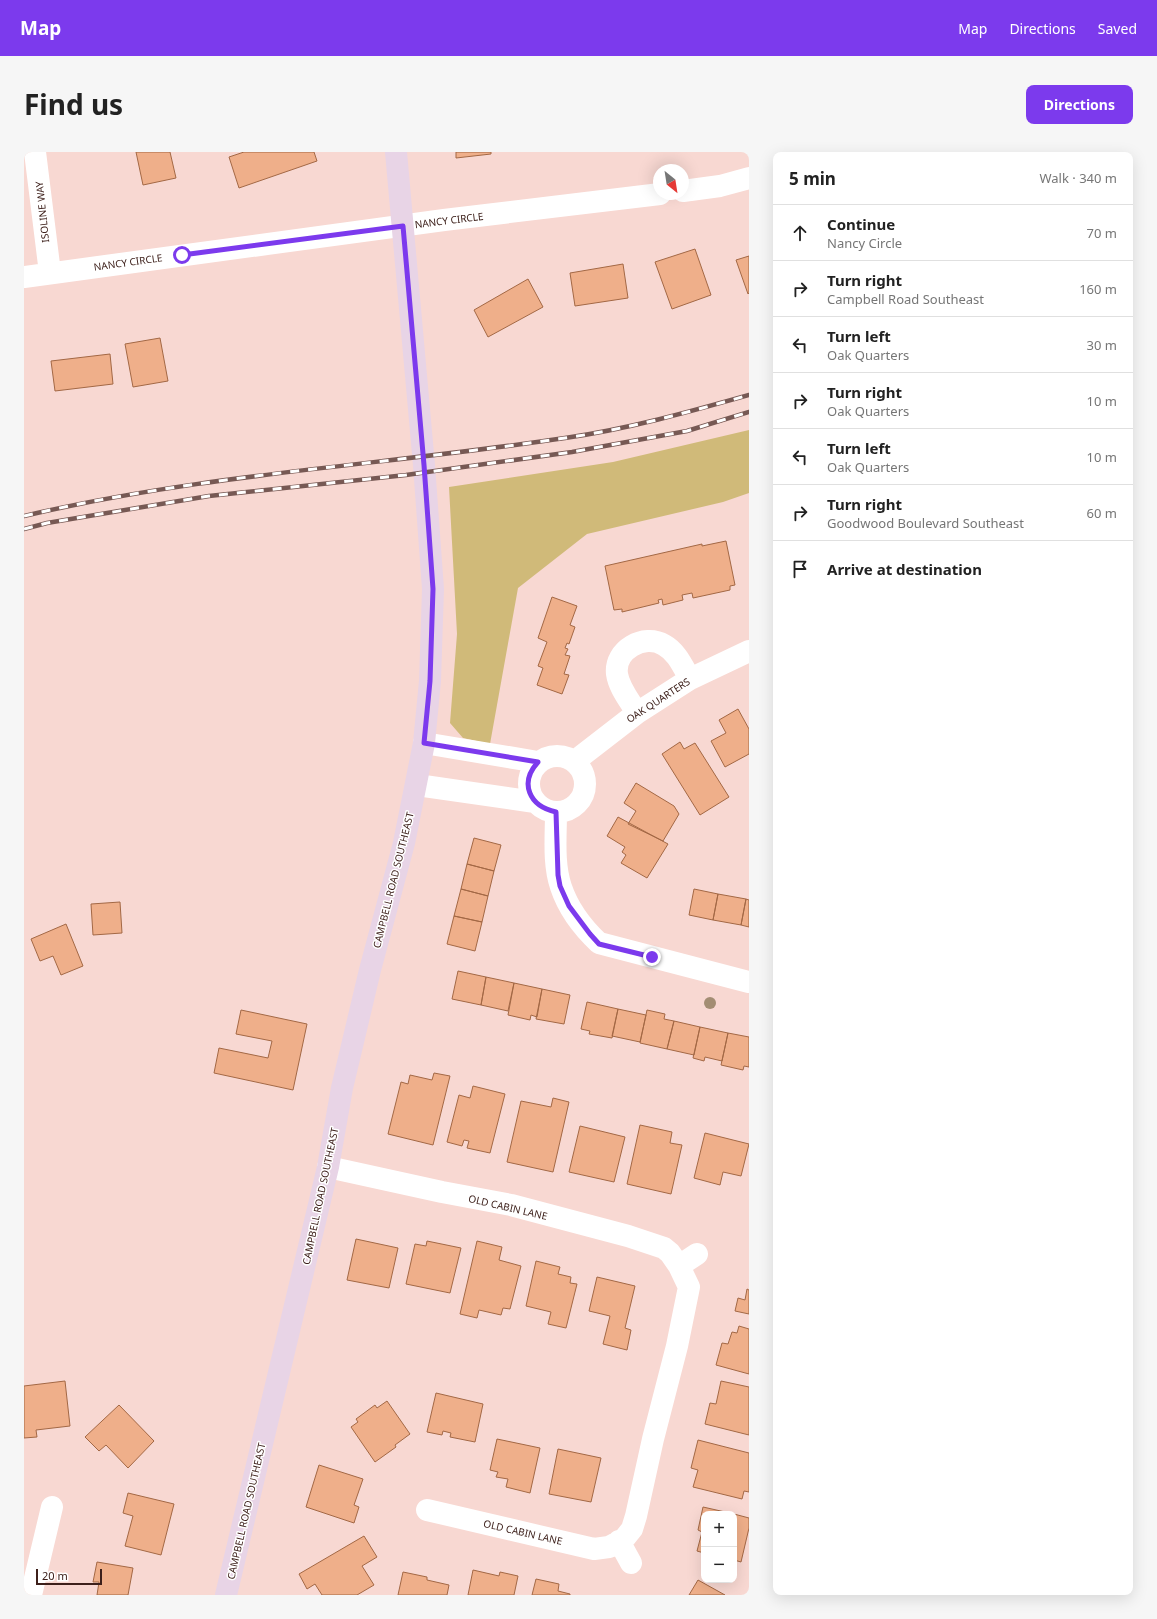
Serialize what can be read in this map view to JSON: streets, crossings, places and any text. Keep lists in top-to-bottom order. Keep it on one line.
{"streets":{"street":["ISOLINE WAY","NANCY CIRCLE","OAK QUARTERS","CAMPBELL ROAD SOUTHEAST","OLD CABIN LANE"]},"crossings":[["ISOLINE WAY","NANCY CIRCLE"],["NANCY CIRCLE","CAMPBELL ROAD SOUTHEAST"],["CAMPBELL ROAD SOUTHEAST","OLD CABIN LANE"]],"scale_bar":"20 m","north":"bottom right","page":{"header":"Map","nav":["Map","Directions","Saved"],"title":"Find us","buttons":"Directions","heading":["5 min","Walk · 340 m"],"list":[["Continue","Nancy Circle","70 m"],["Turn right","Campbell Road Southeast","160 m"],["Turn left","Oak Quarters","30 m"],["Turn right","Oak Quarters","10 m"],["Turn left","Oak Quarters","10 m"],["Turn right","Goodwood Boulevard Southeast","60 m"],"Arrive at destination"],"map_buttons":["+","−"],"scale":"20 m"}}
